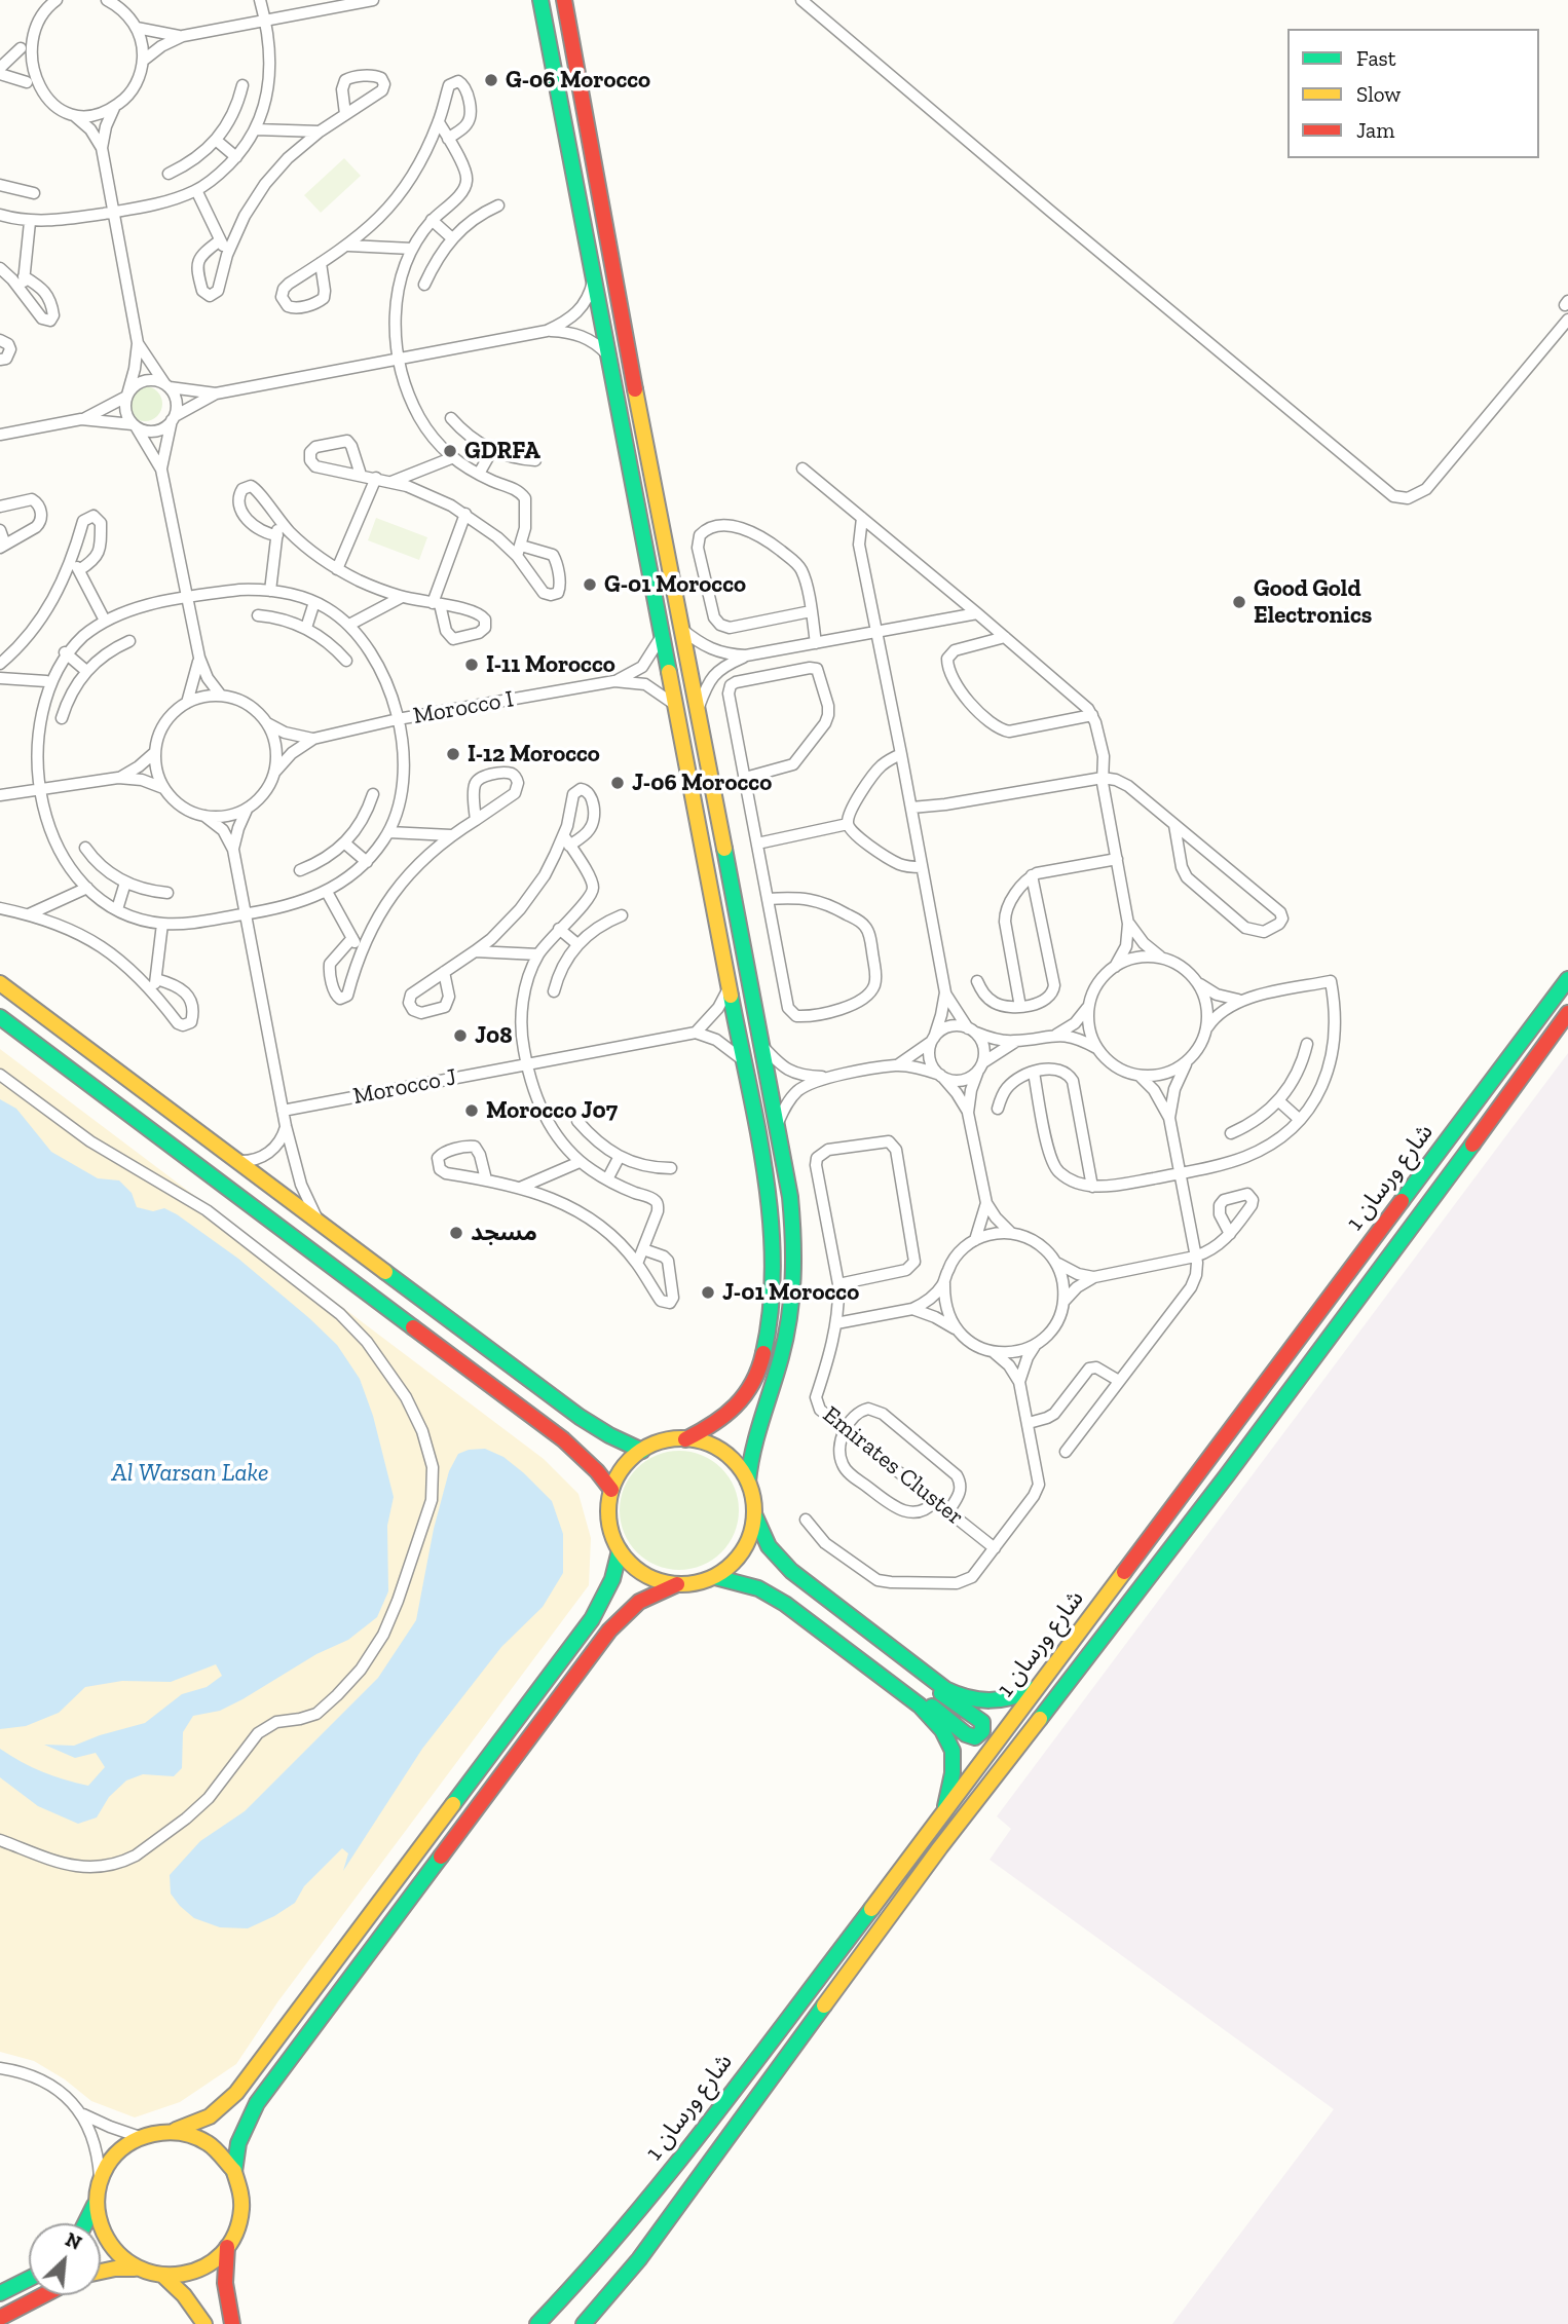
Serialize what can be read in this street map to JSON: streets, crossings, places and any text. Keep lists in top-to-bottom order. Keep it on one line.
{"streets":{"street":["Morocco I","Morocco J","شارع ورسان 1","Emirates Cluster"]},"water":["Al Warsan Lake"],"places":["G-06 Morocco","GDRFA","G-01 Morocco","Good Gold Electronics","I-11 Morocco","I-12 Morocco","J-06 Morocco","J08","Morocco J07","مسجد","J-01 Morocco"],"legend":["Fast","Slow","Jam"],"north":"top right"}
